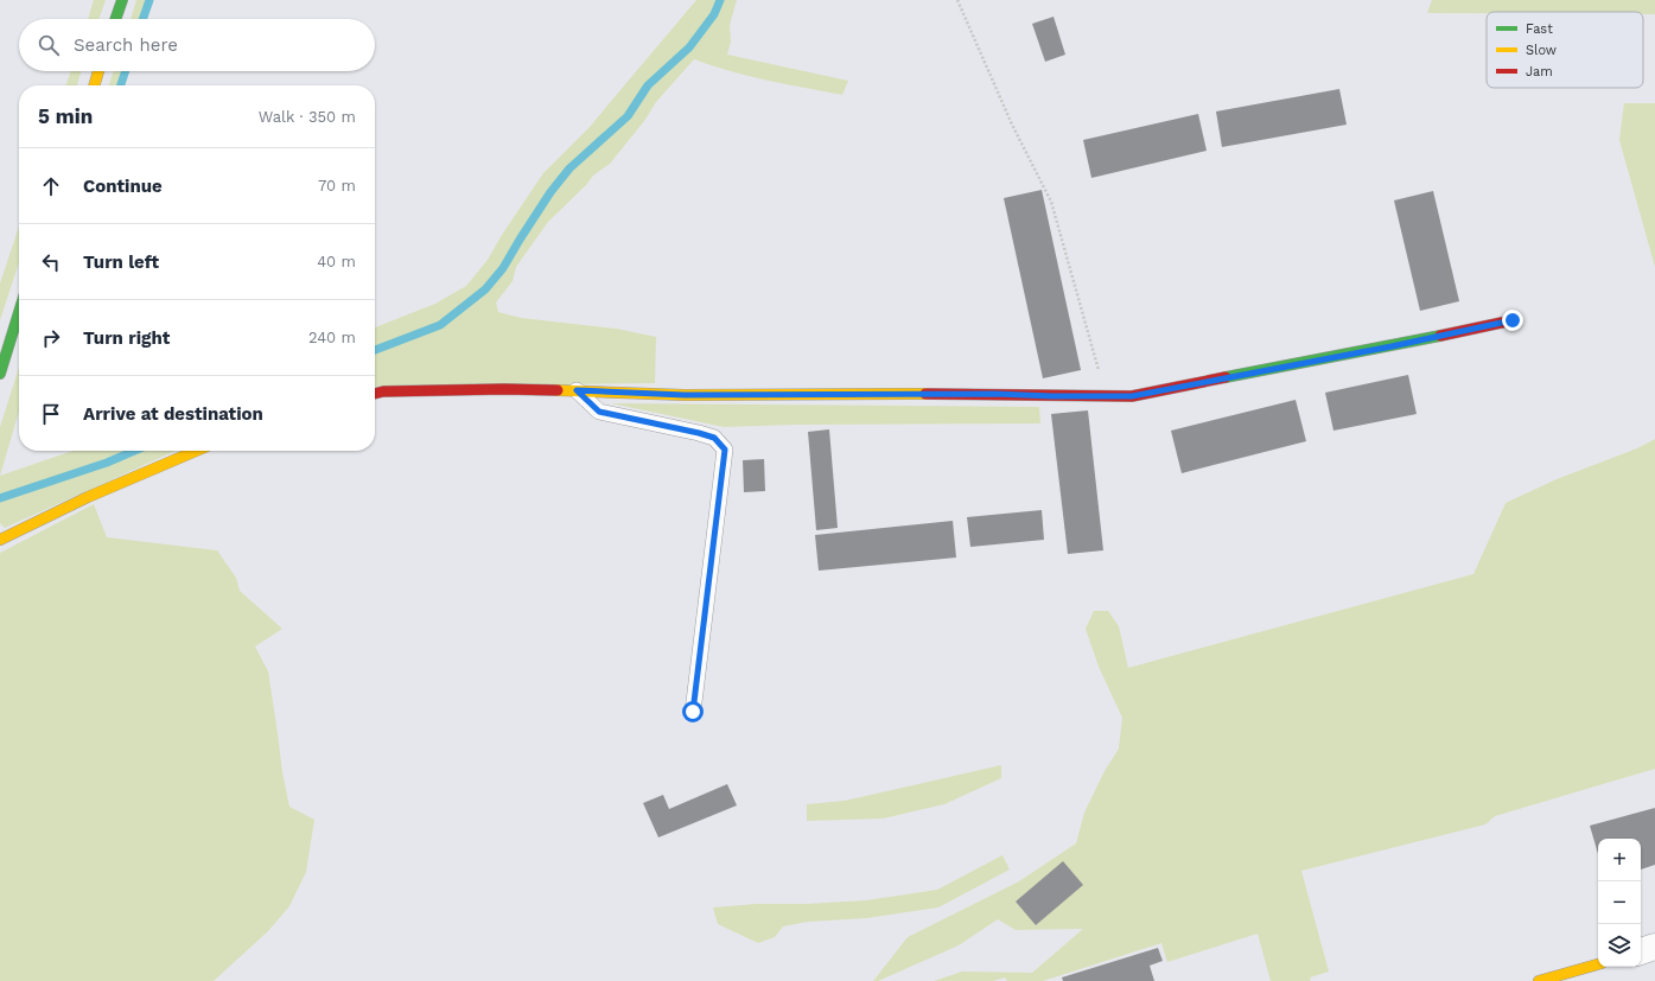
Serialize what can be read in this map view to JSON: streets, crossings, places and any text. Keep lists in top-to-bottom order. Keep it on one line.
{"legend":["Fast","Slow","Jam"],"page":{"search":"Search here","heading":["5 min","Walk · 350 m"],"list":[["Continue","70 m"],["Turn left","40 m"],["Turn right","240 m"],"Arrive at destination"],"map_buttons":["+","−"]}}
